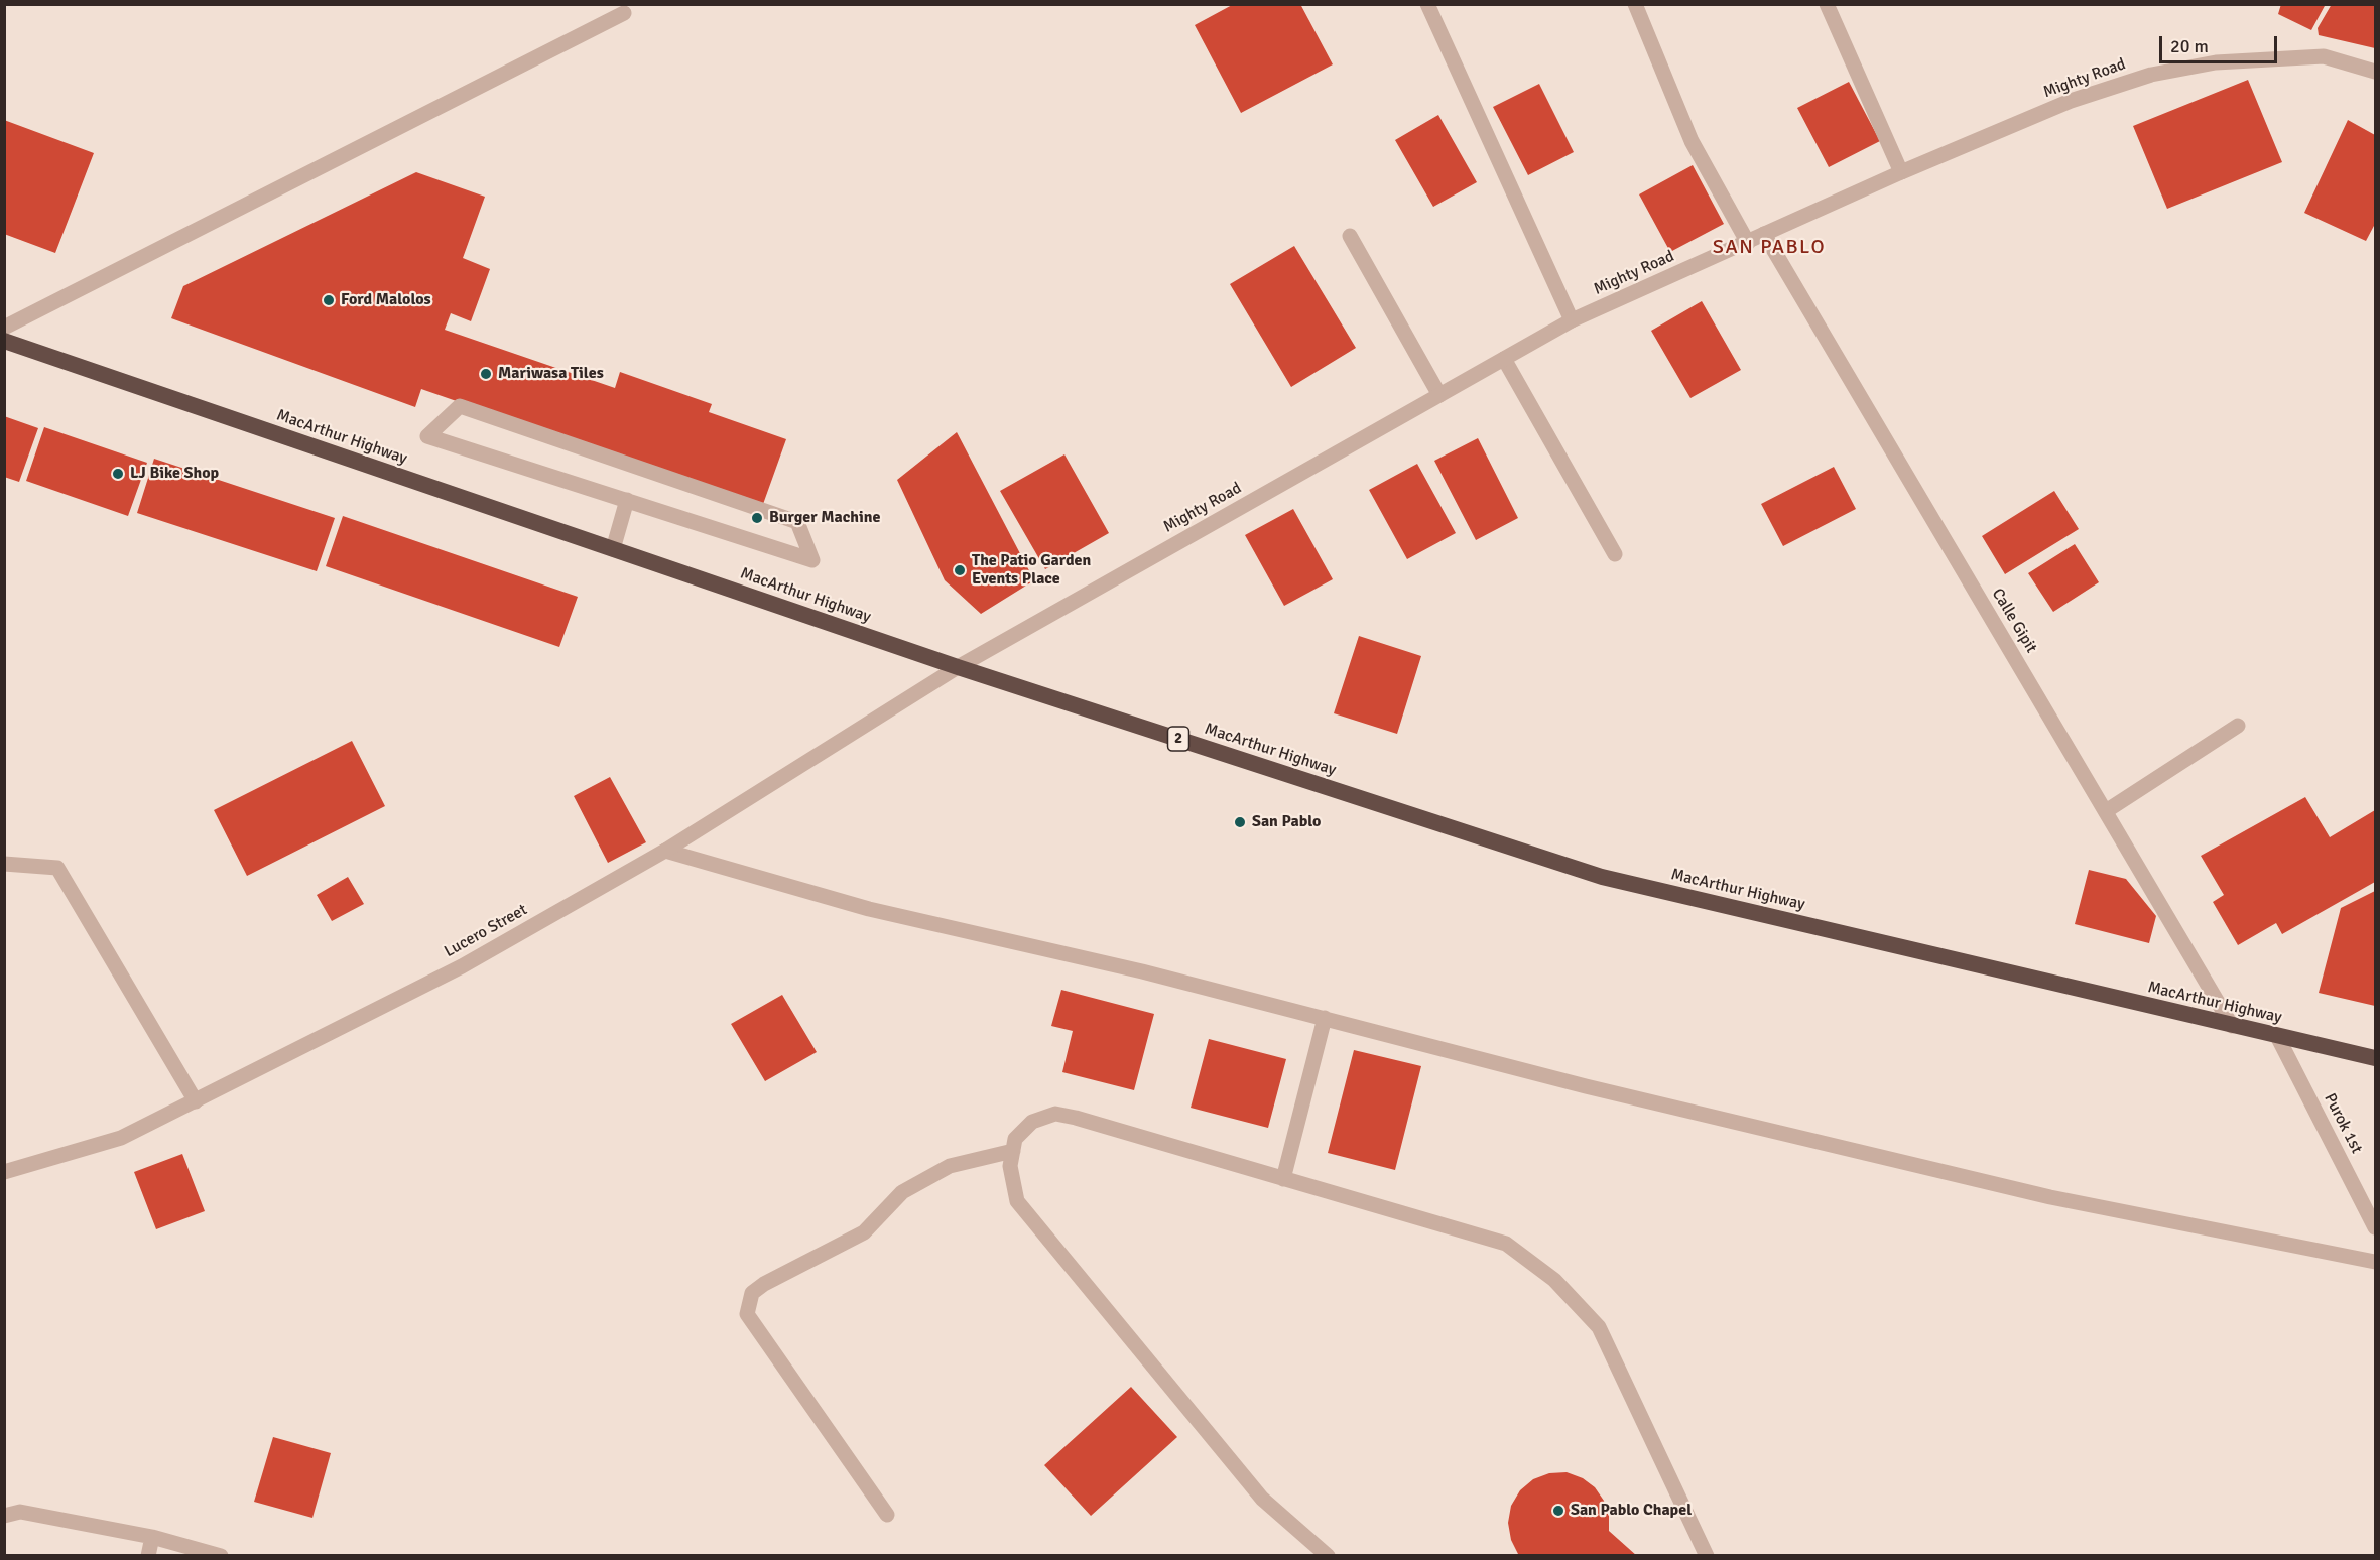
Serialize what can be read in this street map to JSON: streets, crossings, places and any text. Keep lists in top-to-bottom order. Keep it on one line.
{"streets":{"highway":["MacArthur Highway","2"],"street":["Mighty Road","Calle Gipit","Lucero Street","Purok 1st"]},"crossings":[["Mighty Road","MacArthur Highway"],["Mighty Road","Calle Gipit"],["Mighty Road","Lucero Street"],["MacArthur Highway","Calle Gipit"],["MacArthur Highway","Lucero Street"],["MacArthur Highway","Purok 1st"]],"districts":["SAN PABLO"],"places":["Ford Malolos","Mariwasa Tiles","LJ Bike Shop","Burger Machine","The Patio Garden Events Place","San Pablo","San Pablo Chapel"],"scale_bar":"20 m"}
